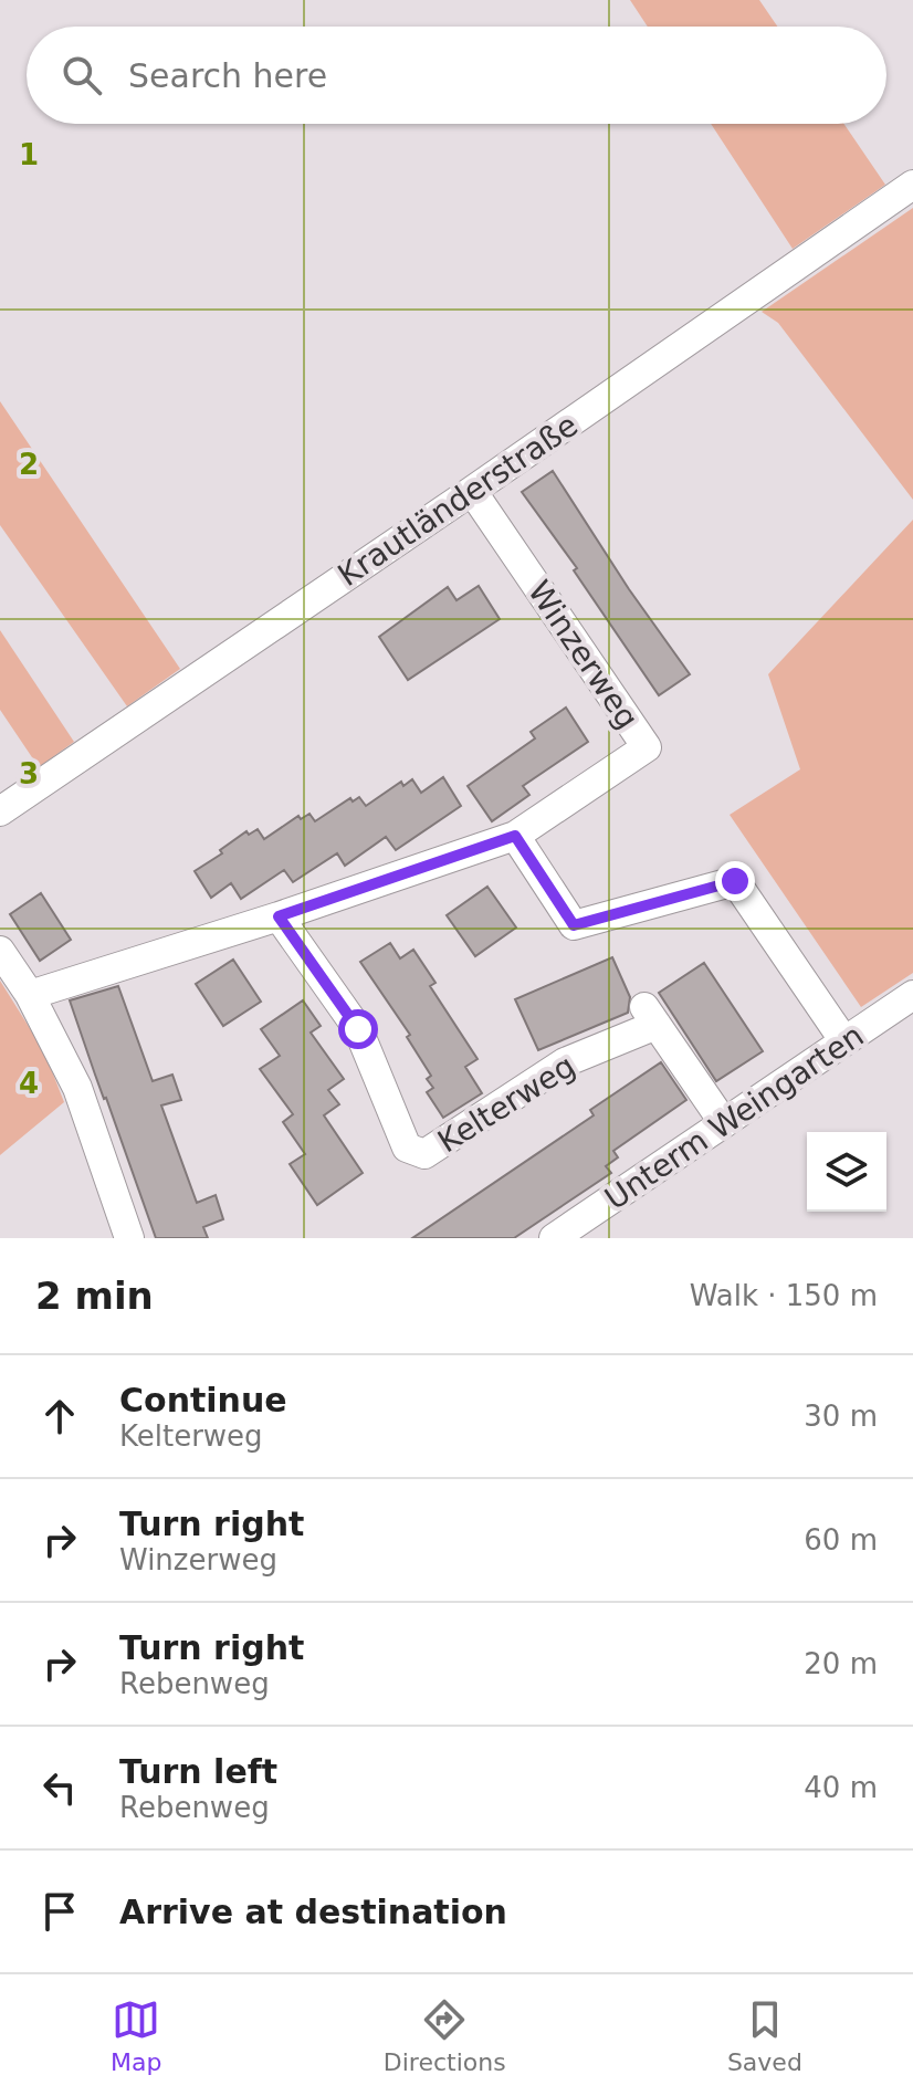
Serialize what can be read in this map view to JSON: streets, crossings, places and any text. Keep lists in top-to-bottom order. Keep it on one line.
{"streets":{"street":["Krautländerstraße","Winzerweg","Kelterweg","Unterm Weingarten"]},"crossings":[["Krautländerstraße","Winzerweg"],["Winzerweg","Kelterweg"],["Kelterweg","Unterm Weingarten"]],"page":{"search":"Search here","heading":["2 min","Walk · 150 m"],"list":[["Continue","Kelterweg","30 m"],["Turn right","Winzerweg","60 m"],["Turn right","Rebenweg","20 m"],["Turn left","Rebenweg","40 m"],"Arrive at destination"],"nav":["Map","Directions","Saved"]},"grid":{"rows":["1","2","3","4"]}}
